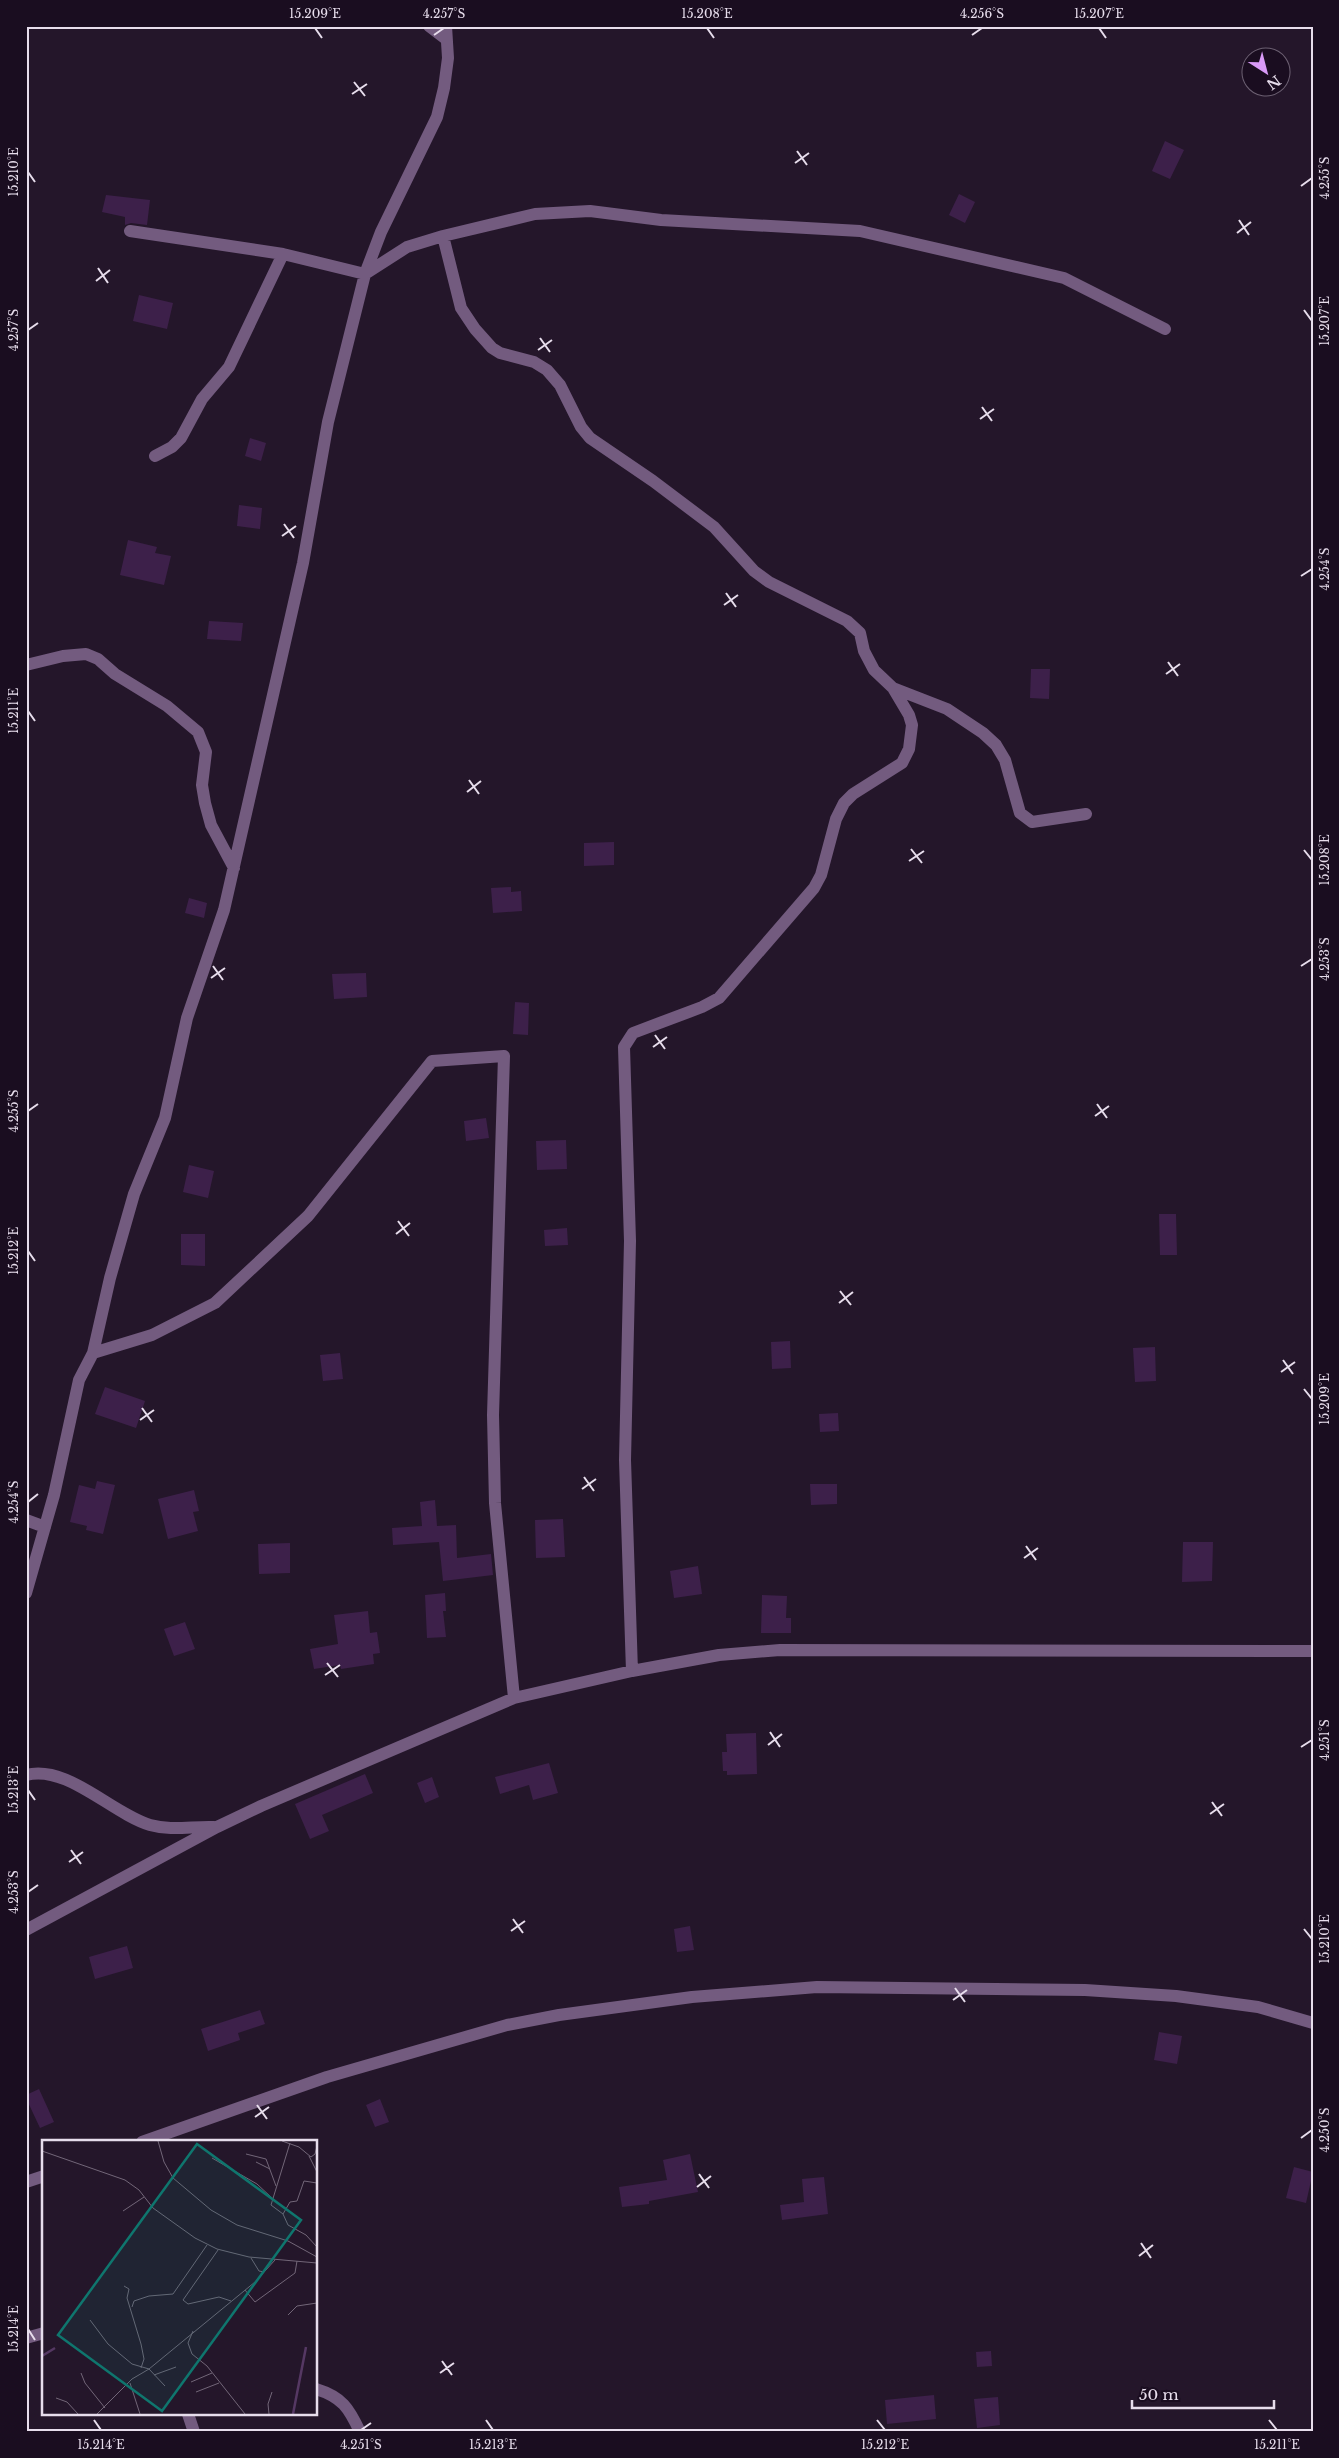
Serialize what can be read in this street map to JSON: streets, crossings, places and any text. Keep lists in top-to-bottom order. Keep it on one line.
{"scale_bar":"50 m","north":"bottom right","coordinates":["15.209°E","4.257°S","15.208°E","4.256°S","15.207°E","15.210°E","4.255°S","4.254°S","15.211°E","4.253°S","15.212°E","4.251°S","15.213°E","4.250°S","15.214°E"]}
